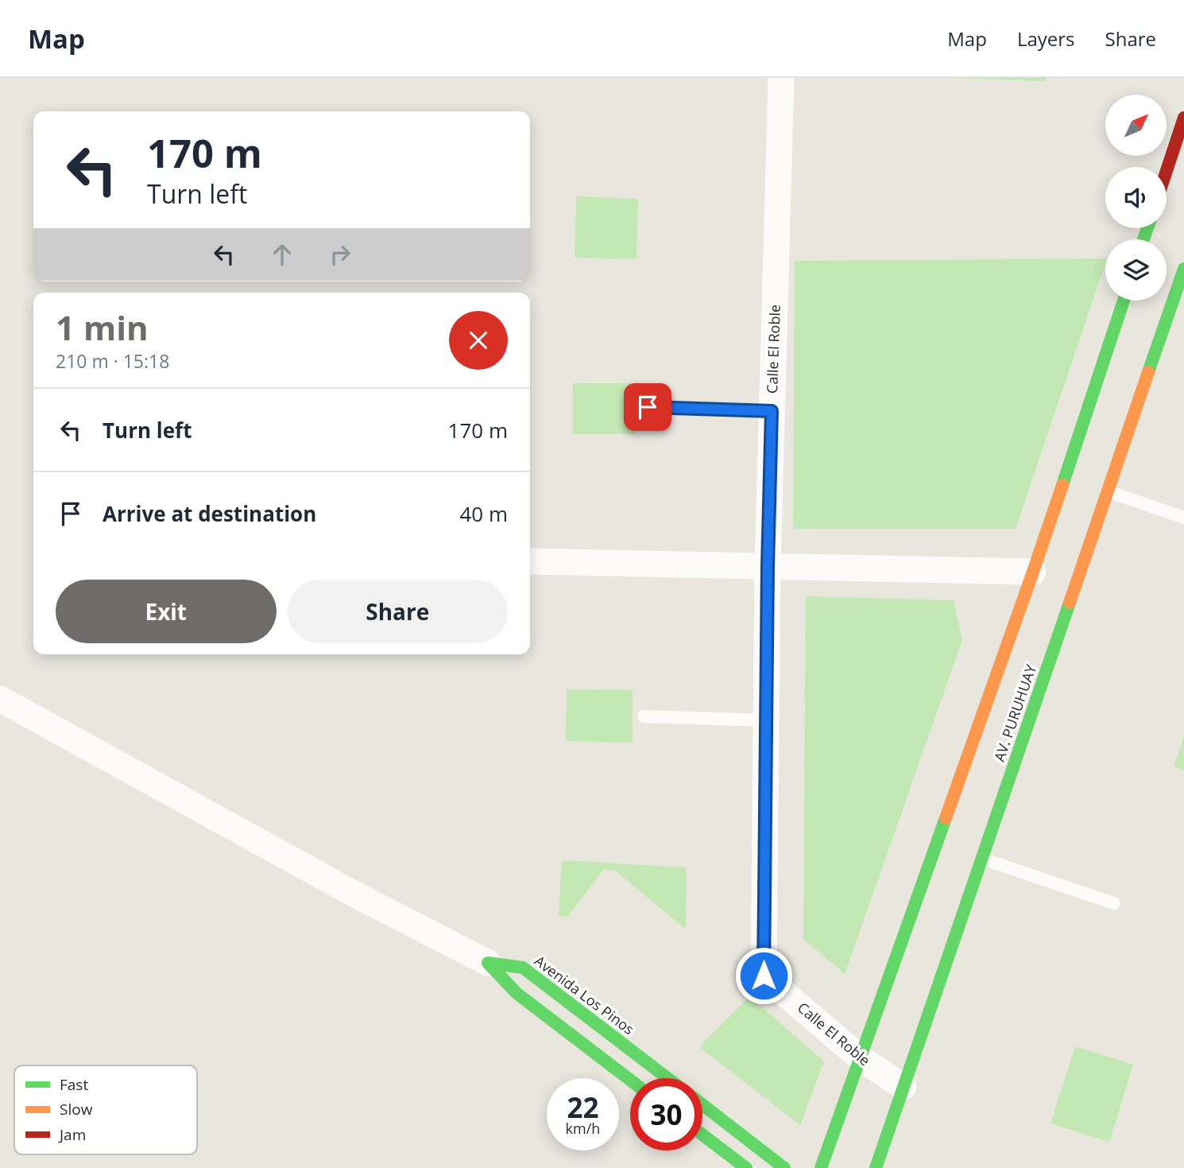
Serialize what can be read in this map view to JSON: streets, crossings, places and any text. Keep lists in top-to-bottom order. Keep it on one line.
{"streets":{"main road":["AV. PURUHUAY","Avenida Los Pinos"],"street":["Calle El Roble"]},"crossings":[["Calle El Roble","AV. PURUHUAY"]],"legend":["Fast","Slow","Jam"],"north":"top right","page":{"header":"Map","nav":["Map","Layers","Share"],"turn":["170 m","Turn left"],"heading":["1 min","210 m · 15:18"],"list":[{"name":"Turn left","value":"170 m"},{"name":"Arrive at destination","value":"40 m"}],"buttons":["Exit","Share"],"speed":"22 km/h","limit":"30"}}
